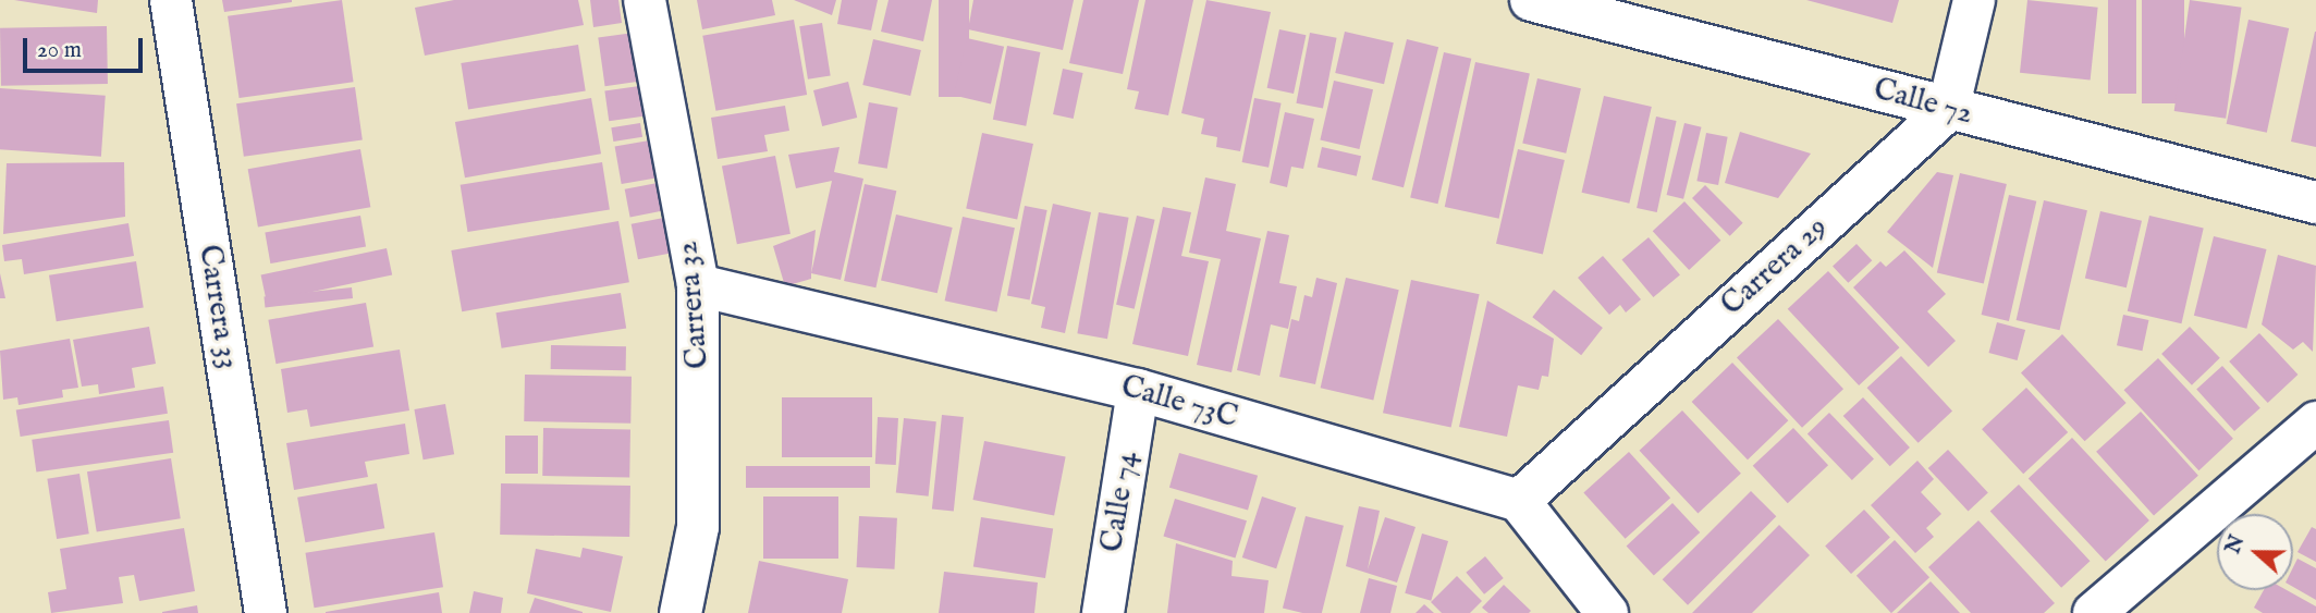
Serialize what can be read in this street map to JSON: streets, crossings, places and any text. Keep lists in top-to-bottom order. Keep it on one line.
{"streets":{"street":["Calle 72","Carrera 29","Carrera 32","Carrera 33","Calle 73C","Calle 74"]},"crossings":[["Calle 72","Carrera 29"],["Carrera 29","Calle 73C"],["Carrera 32","Calle 73C"],["Calle 73C","Calle 74"]],"scale_bar":"20 m","north":"left"}
